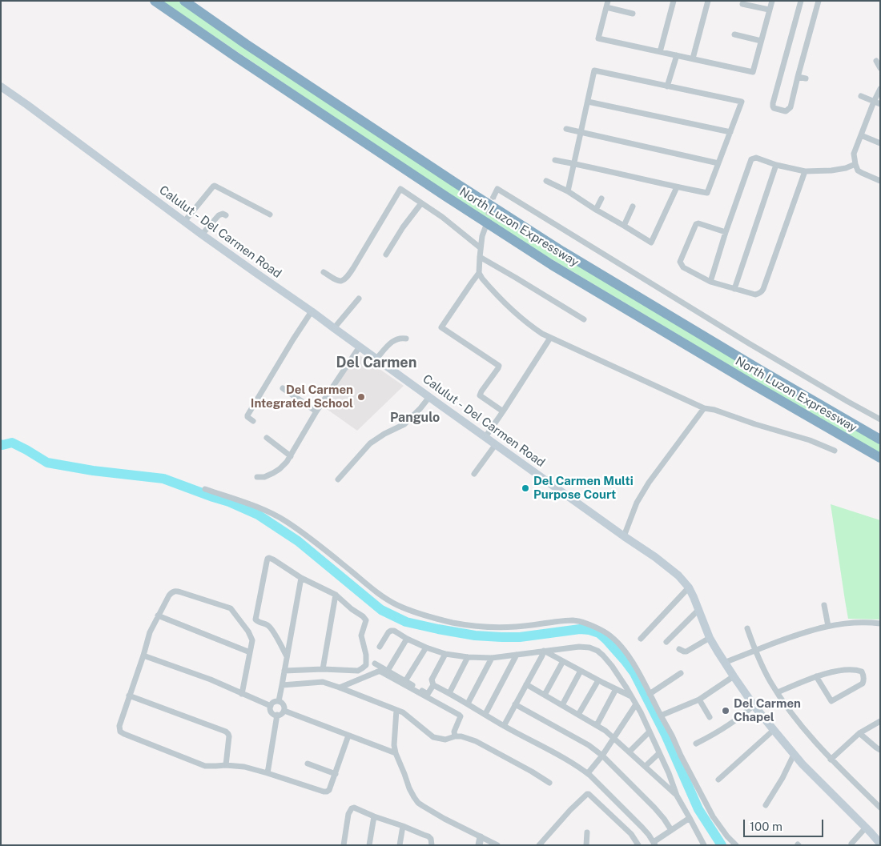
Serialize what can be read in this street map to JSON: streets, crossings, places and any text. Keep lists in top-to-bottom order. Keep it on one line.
{"streets":{"highway":["North Luzon Expressway"],"main road":["Calulut - Del Carmen Road"]},"districts":["Del Carmen","Pangulo"],"places":["Del Carmen Integrated School","Del Carmen Multi Purpose Court","Del Carmen Chapel"],"scale_bar":"100 m"}
